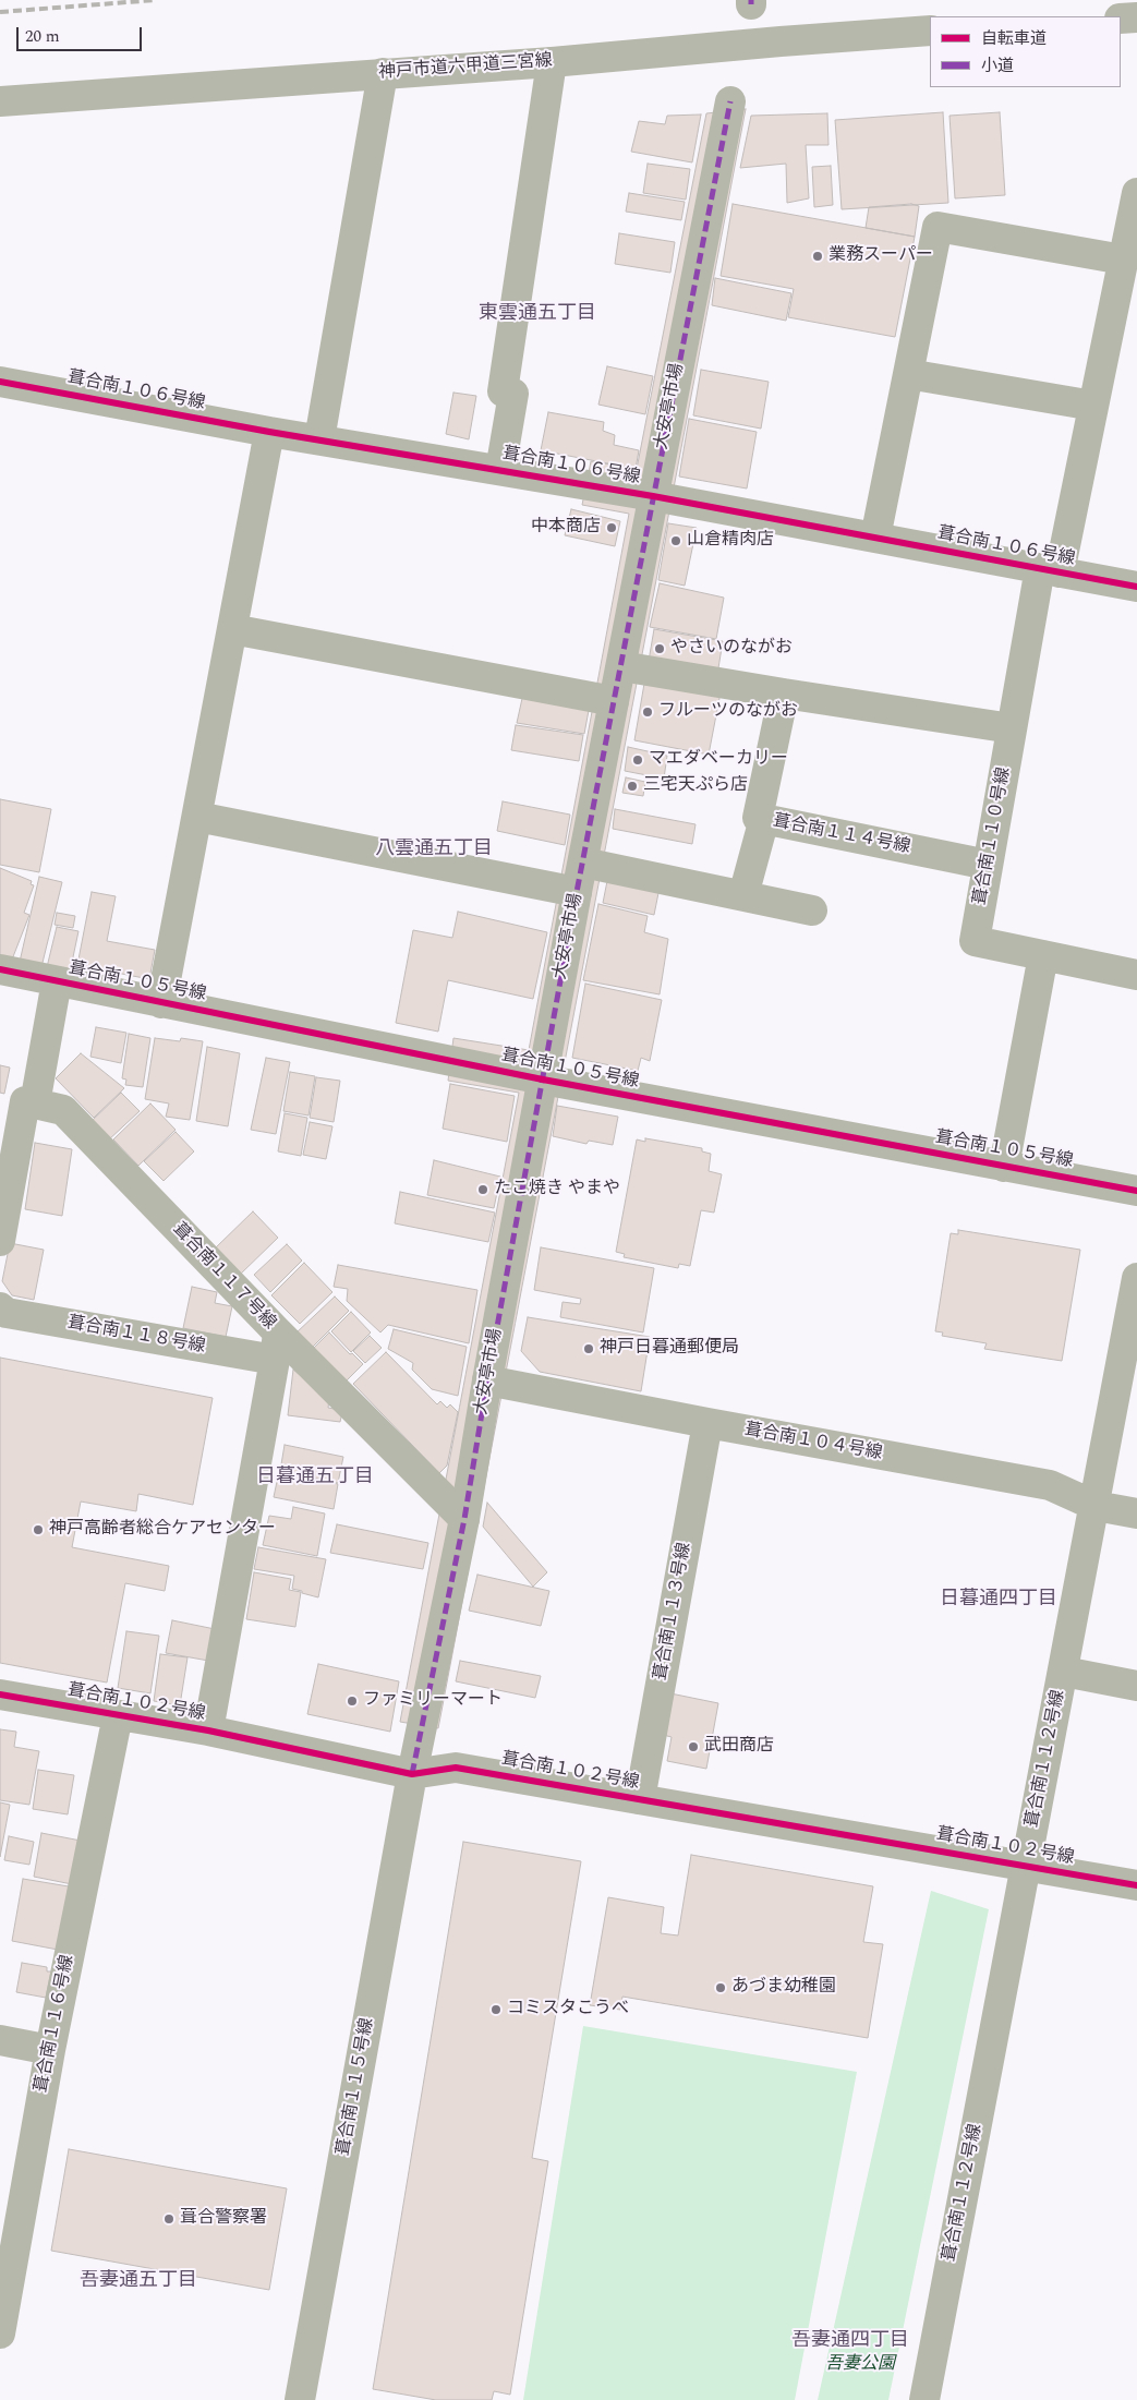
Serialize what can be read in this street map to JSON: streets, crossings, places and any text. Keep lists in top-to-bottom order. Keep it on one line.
{"streets":{"street":["神戸市道六甲道三宮線","葺合南１０６号線","大安亭市場","葺合南１１４号線","葺合南１１０号線","葺合南１０５号線","葺合南１１７号線","葺合南１１８号線","葺合南１０４号線","葺合南１１３号線","葺合南１０２号線","葺合南１１２号線","葺合南１１６号線","葺合南１１５号線"]},"crossings":[["葺合南１０６号線","大安亭市場"],["葺合南１０６号線","葺合南１１０号線"],["大安亭市場","葺合南１０５号線"],["大安亭市場","葺合南１１７号線"],["大安亭市場","葺合南１０４号線"],["大安亭市場","葺合南１０２号線"],["大安亭市場","葺合南１１５号線"],["葺合南１１４号線","葺合南１１０号線"],["葺合南１１７号線","葺合南１１８号線"],["葺合南１０４号線","葺合南１１３号線"],["葺合南１０４号線","葺合南１１２号線"],["葺合南１１３号線","葺合南１０２号線"],["葺合南１０２号線","葺合南１１２号線"],["葺合南１０２号線","葺合南１１６号線"],["葺合南１０２号線","葺合南１１５号線"]],"districts":["東雲通五丁目","八雲通五丁目","日暮通五丁目","日暮通四丁目","吾妻通五丁目","吾妻通四丁目"],"parks":["吾妻公園"],"places":["業務スーパー","中本商店","山倉精肉店","やさいのながお","フルーツのながお","マエダベーカリー","三宅天ぷら店","たこ焼き やまや","神戸日暮通郵便局","神戸高齢者総合ケアセンター","ファミリーマート","武田商店","あづま幼稚園","コミスタこうべ","葺合警察署"],"legend":["自転車道","小道"],"scale_bar":"20 m"}
